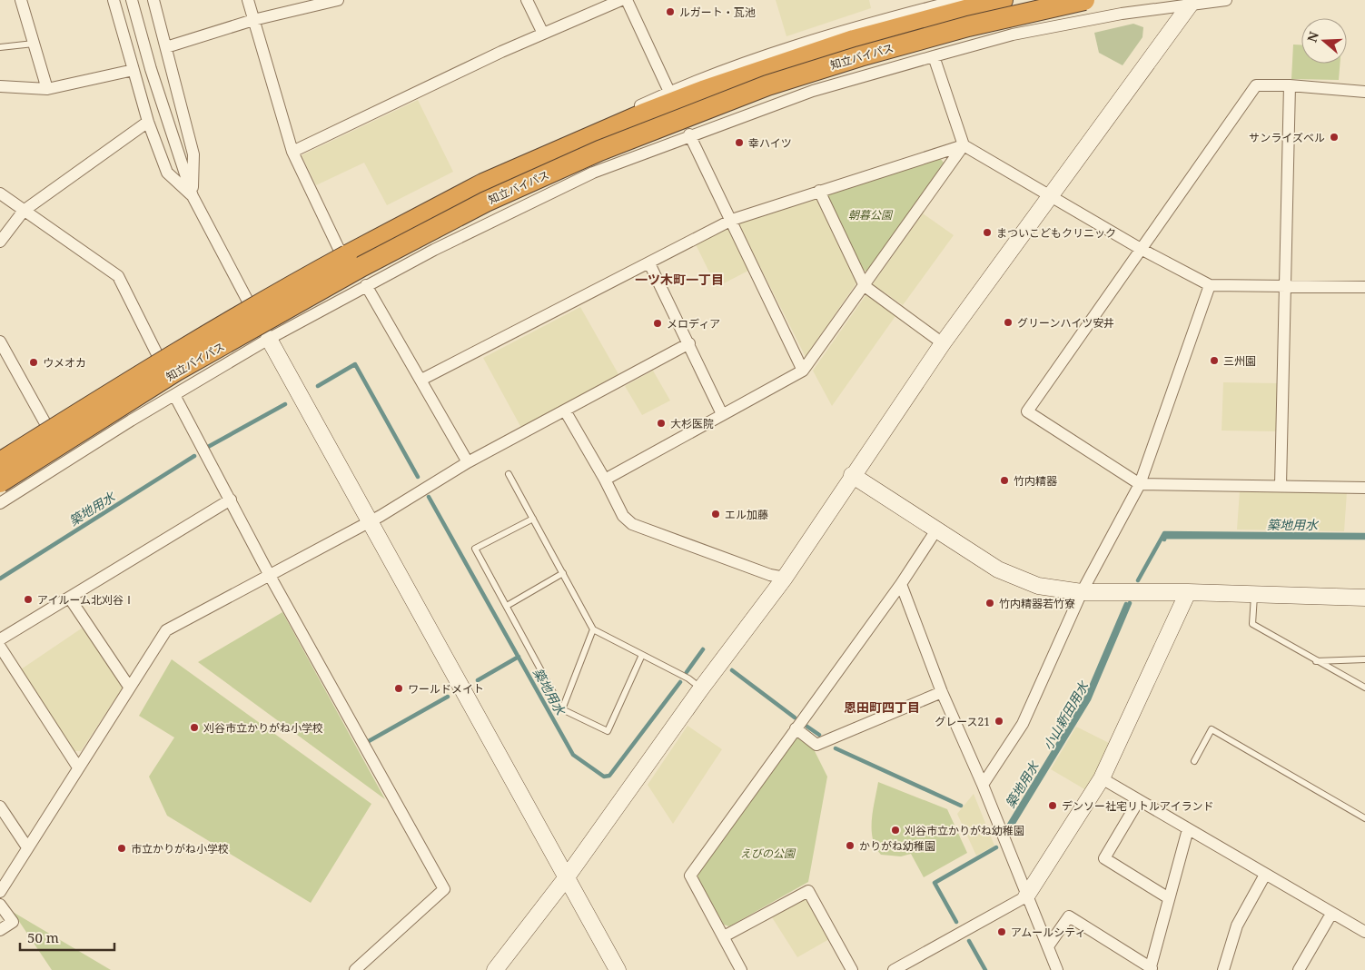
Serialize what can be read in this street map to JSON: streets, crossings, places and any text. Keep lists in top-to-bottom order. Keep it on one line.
{"streets":{"highway":["知立バイパス"]},"districts":["一ツ木町一丁目","恩田町四丁目"],"water":["築地用水","小山新田用水"],"parks":["朝暮公園","えびの公園"],"places":["ルガート・瓦池","サンライズベル","幸ハイツ","まついこどもクリニック","グリーンハイツ安井","メロディア","三州園","ウメオカ","大杉医院","竹内精器","エル加藤","アイルーム北刈谷Ⅰ","竹内精器若竹寮","ワールドメイト","グレース21","刈谷市立かりがね小学校","デンソー社宅リトルアイランド","刈谷市立かりがね幼稚園","かりがね幼稚園","市立かりがね小学校","アムールシティ"],"scale_bar":"50 m","north":"left"}
